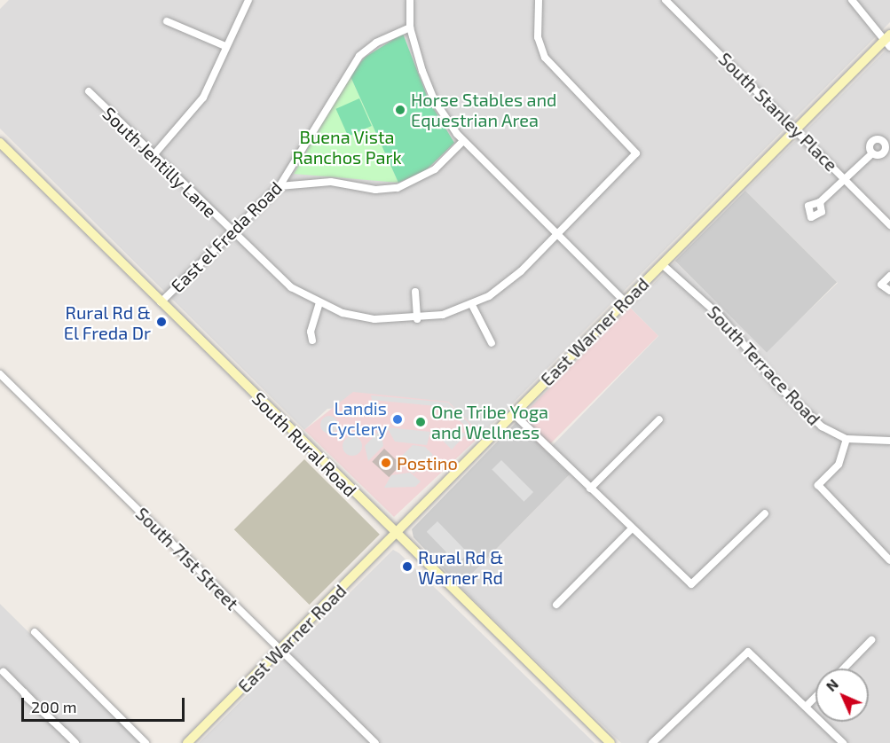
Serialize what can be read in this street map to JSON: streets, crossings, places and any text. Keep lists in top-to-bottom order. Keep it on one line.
{"streets":{"main road":["East Warner Road","South Rural Road"],"street":["South Stanley Place","South Jentilly Lane","East el Freda Road","South Terrace Road","South 71st Street"]},"crossings":[["South Stanley Place","East Warner Road"],["South Jentilly Lane","East el Freda Road"],["East el Freda Road","South Rural Road"],["East Warner Road","South Terrace Road"],["East Warner Road","South Rural Road"],["East Warner Road","South 71st Street"]],"parks":["Buena Vista Ranchos Park"],"places":["Horse Stables and Equestrian Area","Rural Rd & El Freda Dr","Landis Cyclery","One Tribe Yoga and Wellness","Postino","Rural Rd & Warner Rd"],"scale_bar":"200 m","north":"top left"}
